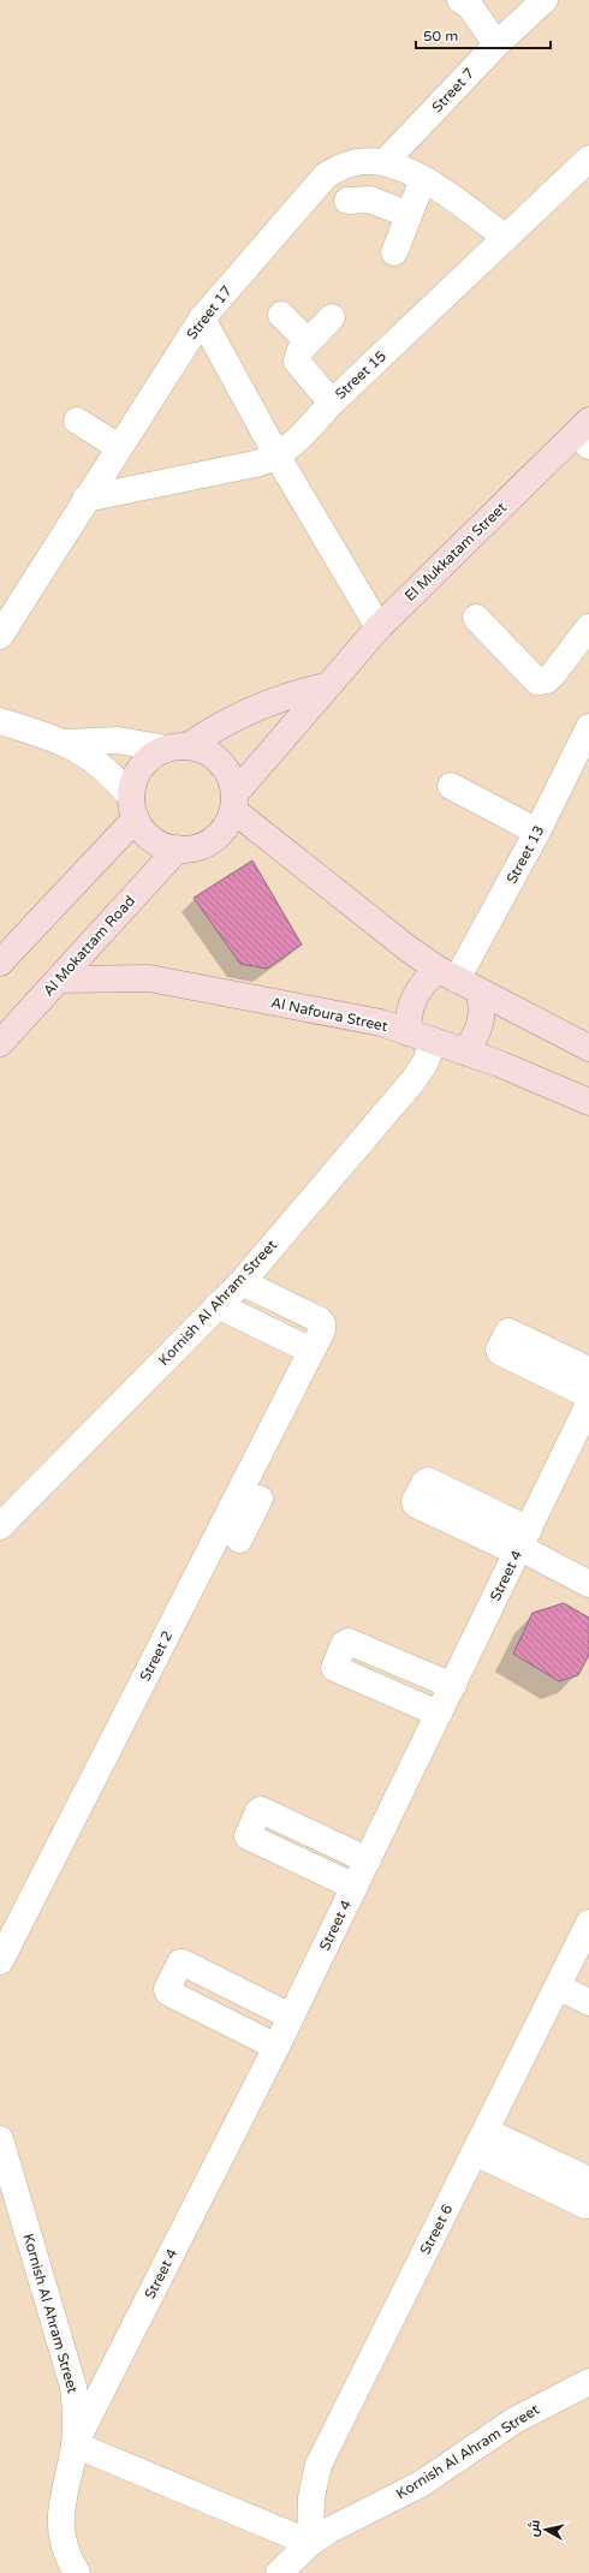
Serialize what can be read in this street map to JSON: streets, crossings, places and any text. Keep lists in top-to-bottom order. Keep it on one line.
{"streets":{"main road":["El Mukkatam Street","Al Mokattam Road","Al Nafoura Street"],"street":["Street 7","Street 17","Street 15","Street 13","Kornish Al Ahram Street","Street 4","Street 2","Street 6"]},"crossings":[["Street 7","Street 17"],["Street 17","Street 15"],["El Mukkatam Street","Al Mokattam Road"],["Street 13","Al Nafoura Street"],["Street 13","Kornish Al Ahram Street"],["Al Mokattam Road","Al Nafoura Street"],["Al Nafoura Street","Kornish Al Ahram Street"],["Kornish Al Ahram Street","Street 4"],["Kornish Al Ahram Street","Street 2"],["Kornish Al Ahram Street","Street 6"]],"scale_bar":"50 m","north":"left"}
